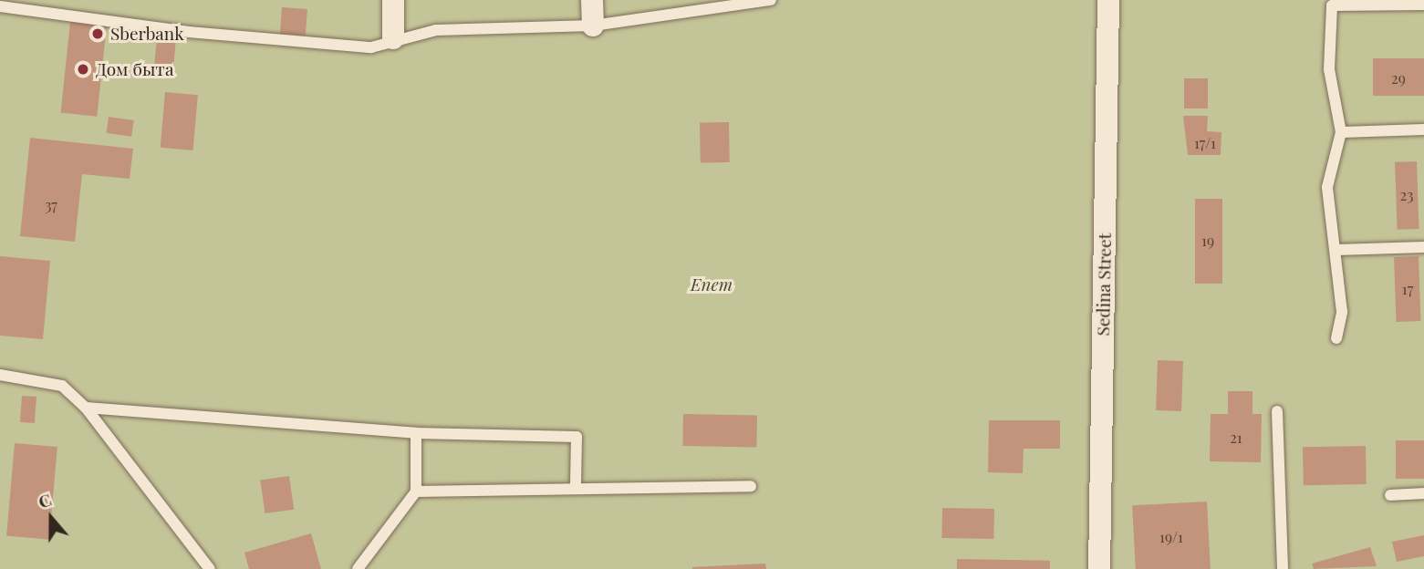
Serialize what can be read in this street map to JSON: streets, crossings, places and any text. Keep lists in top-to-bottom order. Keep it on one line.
{"streets":{"street":["Sedina Street"]},"parks":["Enem"],"places":["Sberbank","Дом быта"],"house_numbers":["29","17/1","23","37","19","17","21","19/1"],"north":"top"}
